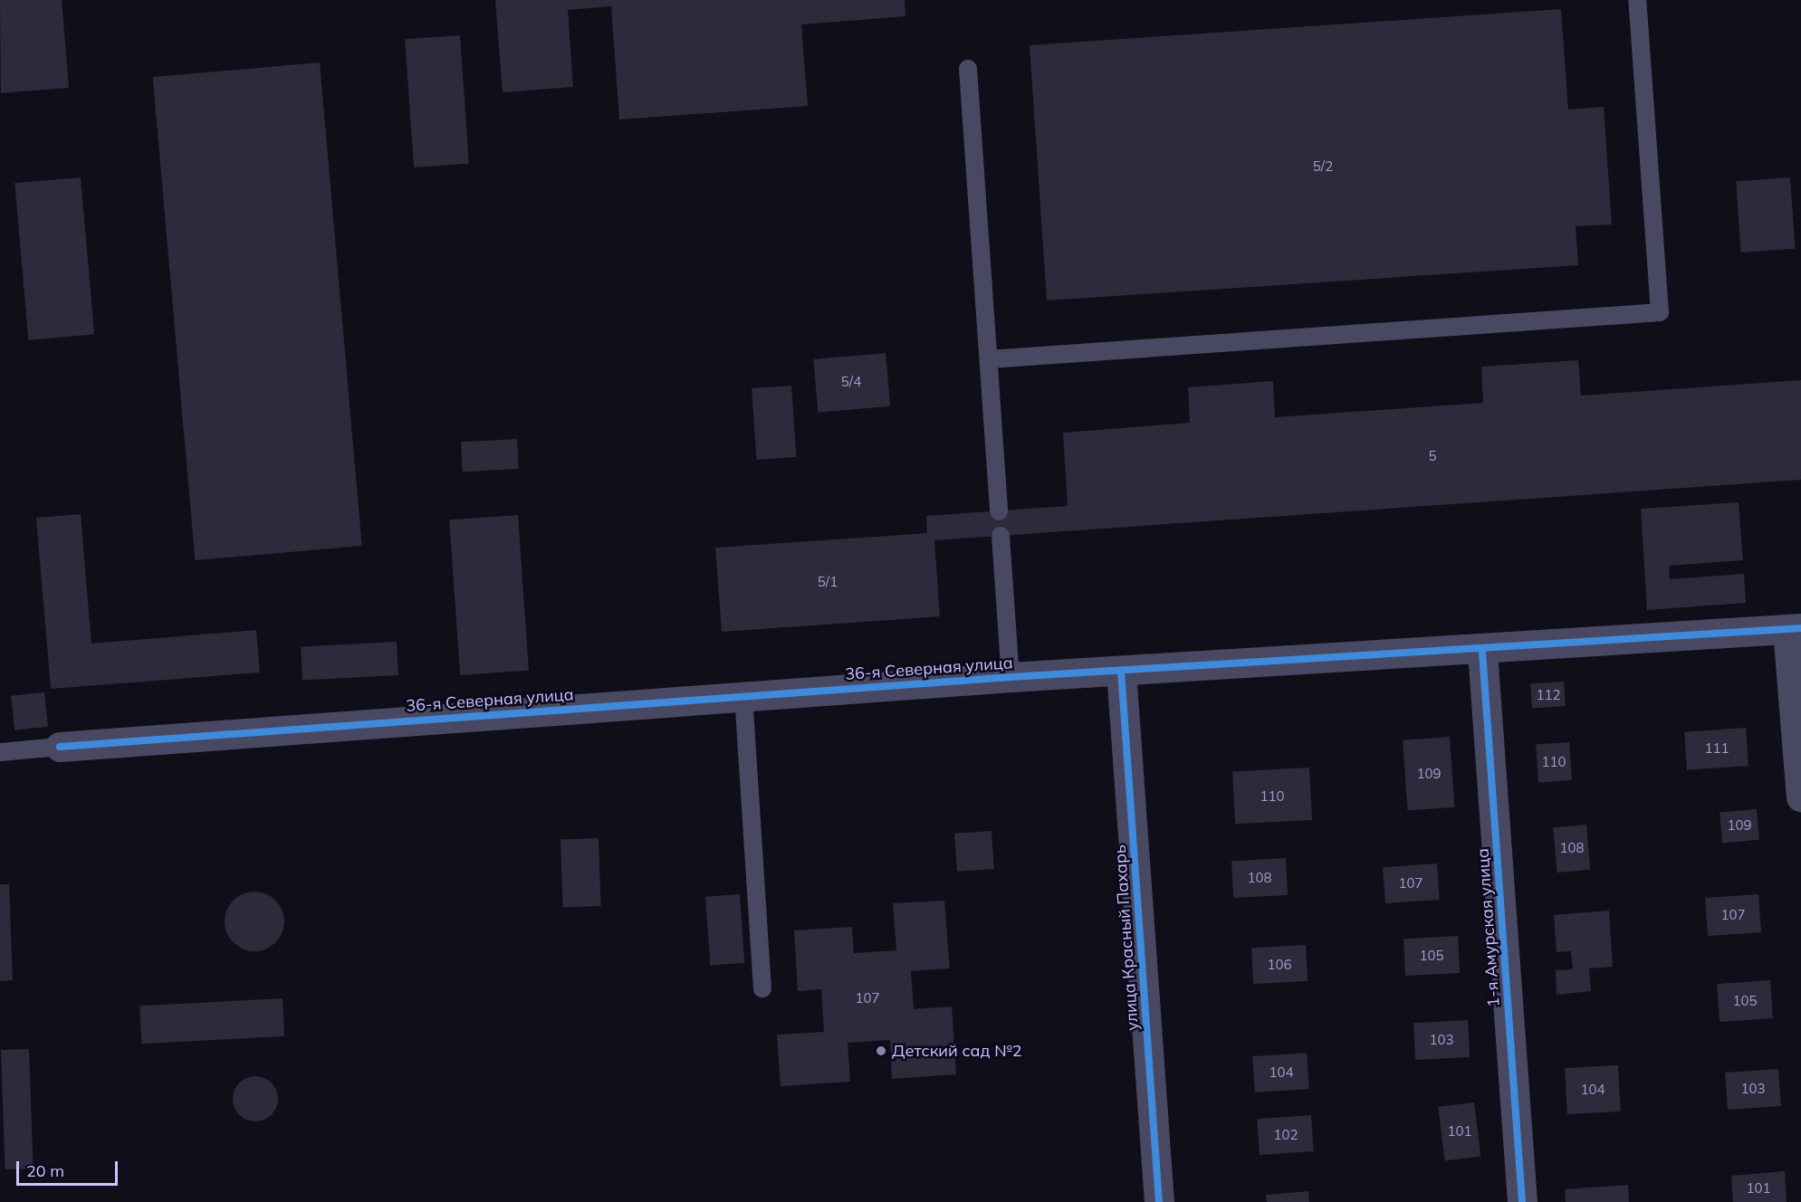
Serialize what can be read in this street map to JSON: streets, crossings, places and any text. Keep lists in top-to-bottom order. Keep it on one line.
{"streets":{"street":["36-я Северная улица","1-я Амурская улица","улица Красный Пахарь"]},"crossings":[["36-я Северная улица","1-я Амурская улица"],["36-я Северная улица","улица Красный Пахарь"]],"places":["Детский сад №2"],"house_numbers":["5/2","5/4","5","5/1","112","111","110","109","110","109","108","108","107","107","105","106","107","105","103","104","103","104","101","102","101"],"scale_bar":"20 m"}
